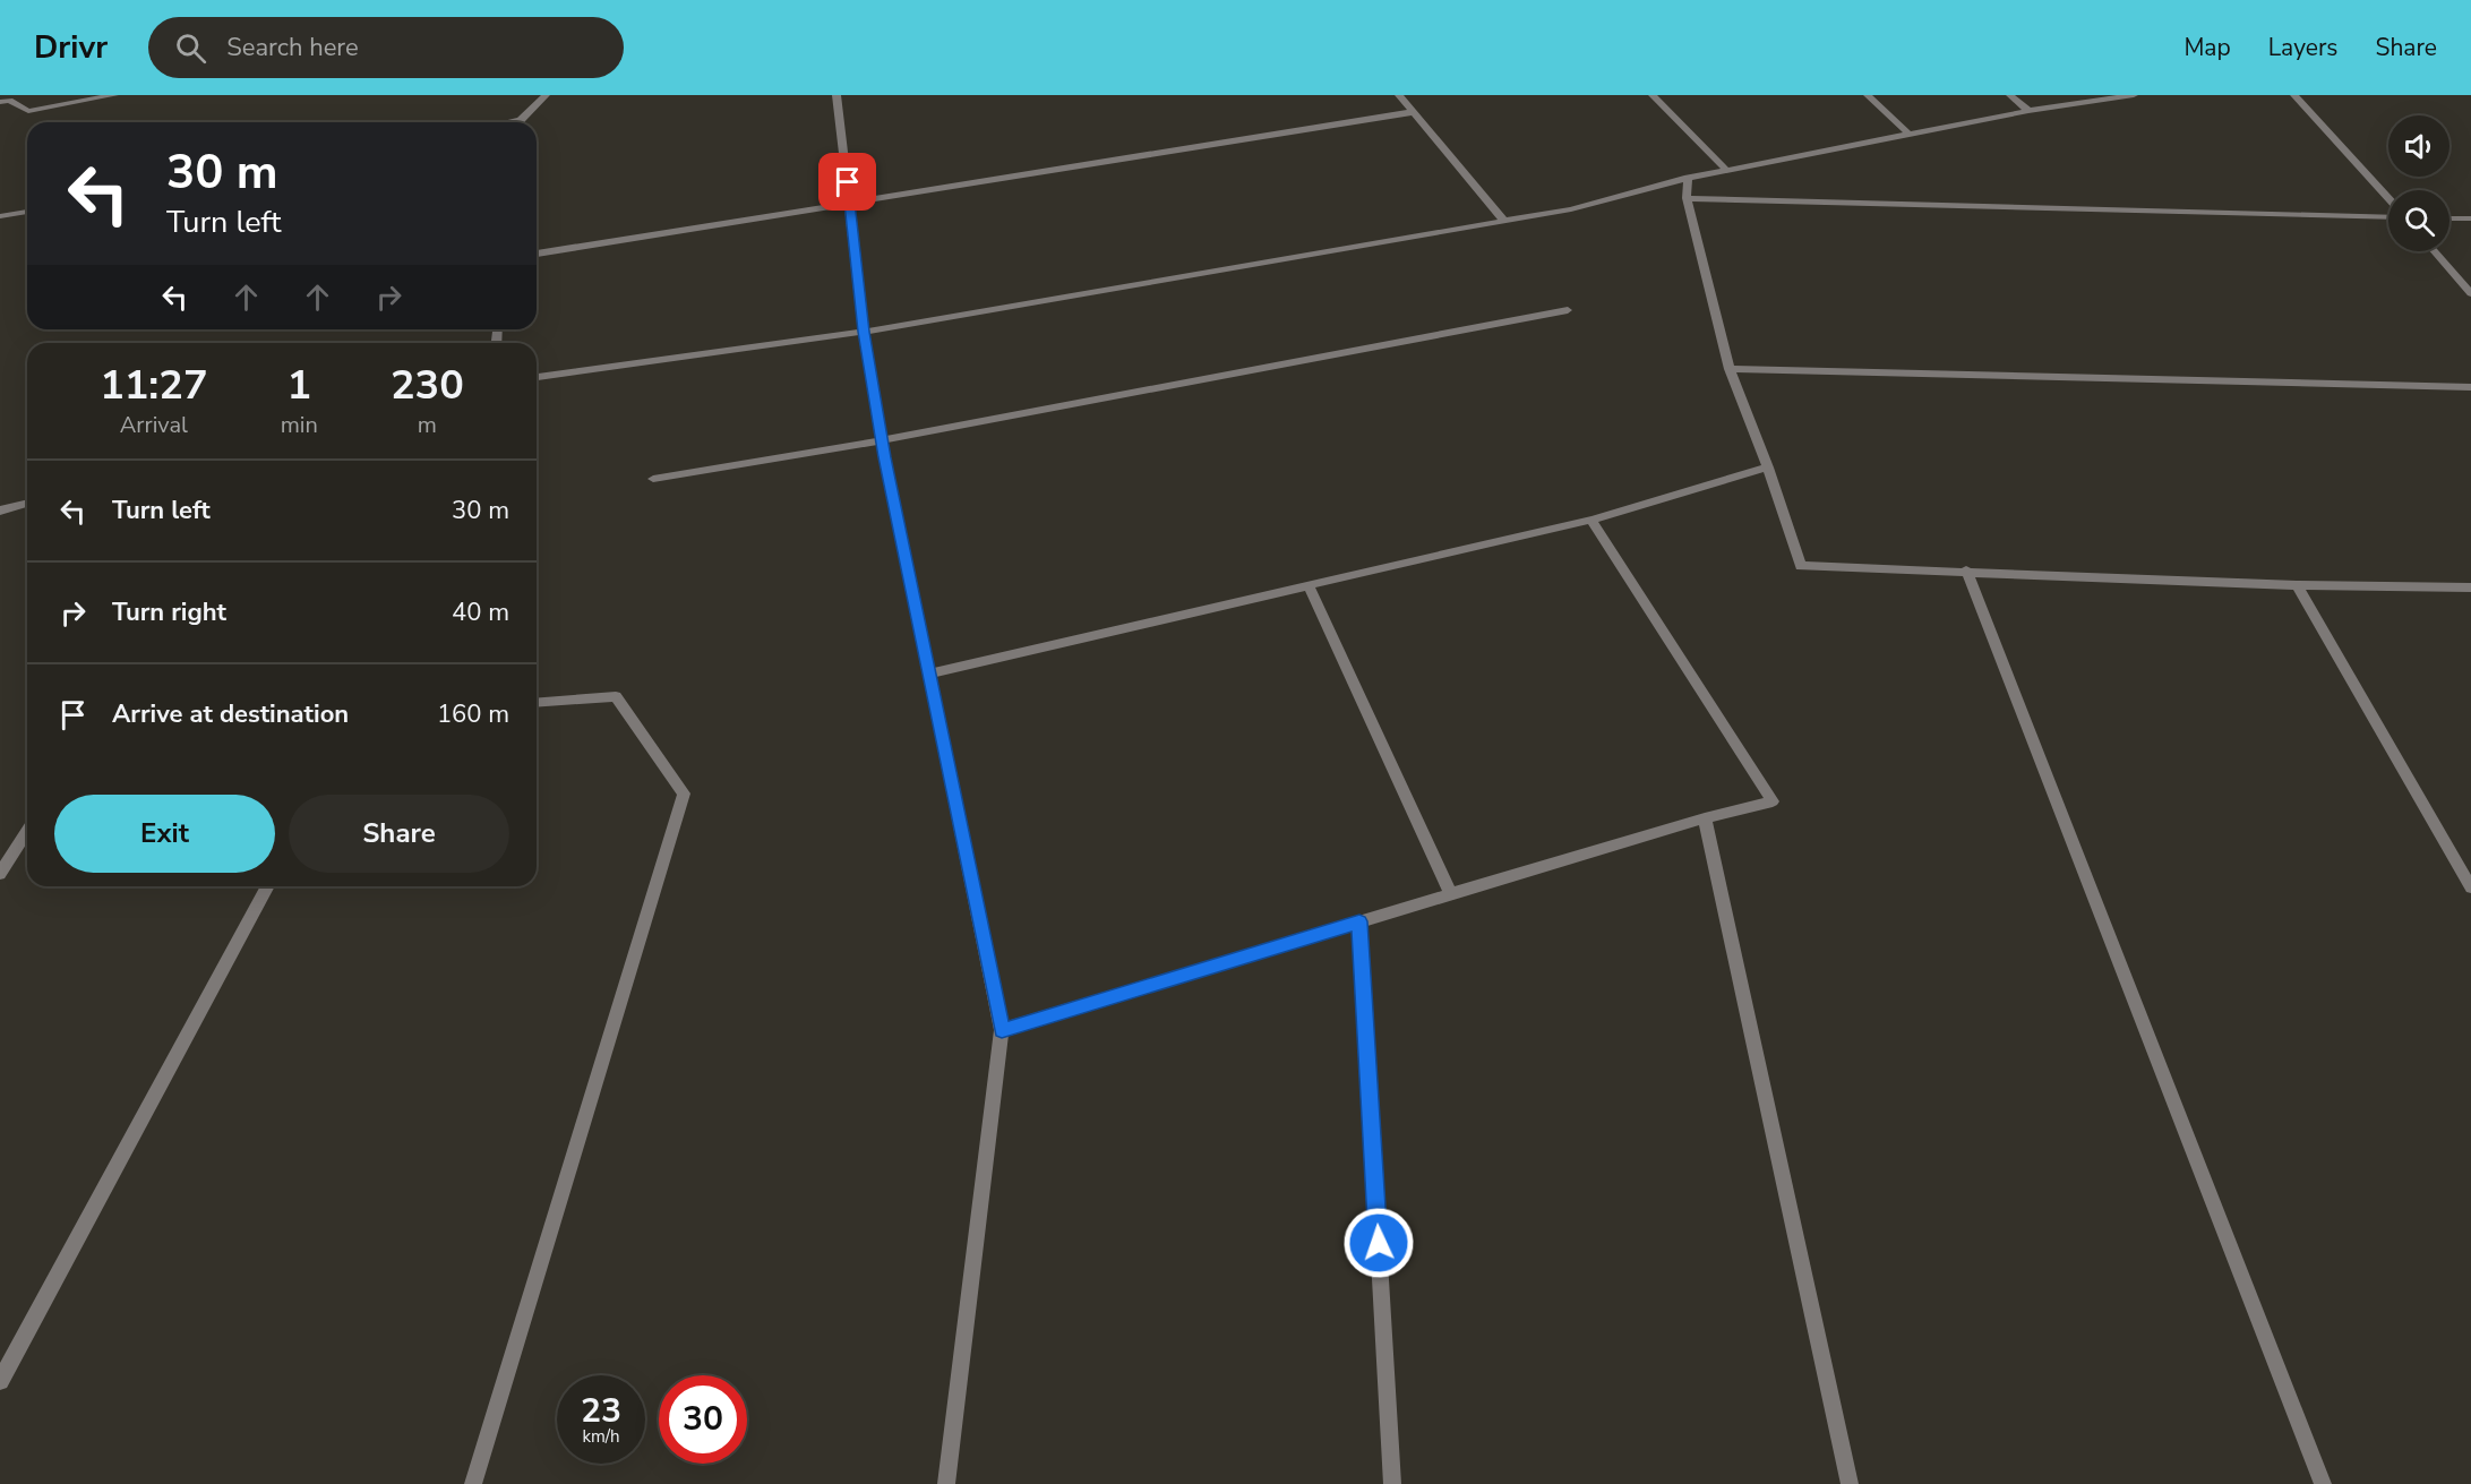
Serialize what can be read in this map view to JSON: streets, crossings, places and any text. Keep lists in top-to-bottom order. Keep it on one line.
{"page":{"header":"Drivr","search":"Search here","nav":["Map","Layers","Share"],"turn":["30 m","Turn left"],"eta":["11:27","Arrival","1","min","230","m"],"list":[{"name":"Turn left","value":"30 m"},{"name":"Turn right","value":"40 m"},{"name":"Arrive at destination","value":"160 m"}],"buttons":["Exit","Share"],"speed":"23 km/h","limit":"30"}}
